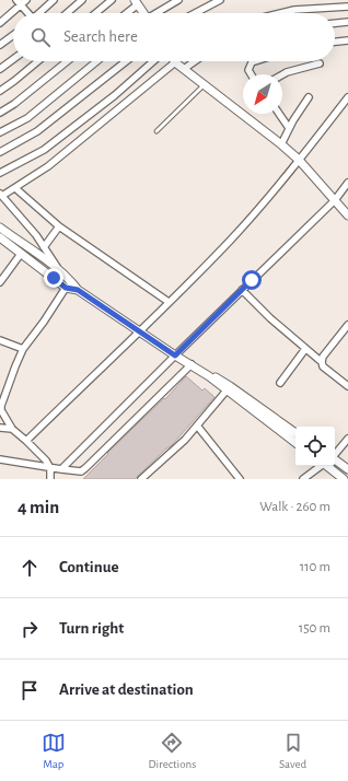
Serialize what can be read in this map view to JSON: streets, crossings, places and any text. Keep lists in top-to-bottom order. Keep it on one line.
{"north":"bottom left","page":{"search":"Search here","heading":["4 min","Walk · 260 m"],"list":[["Continue","110 m"],["Turn right","150 m"],"Arrive at destination"],"nav":["Map","Directions","Saved"]}}
